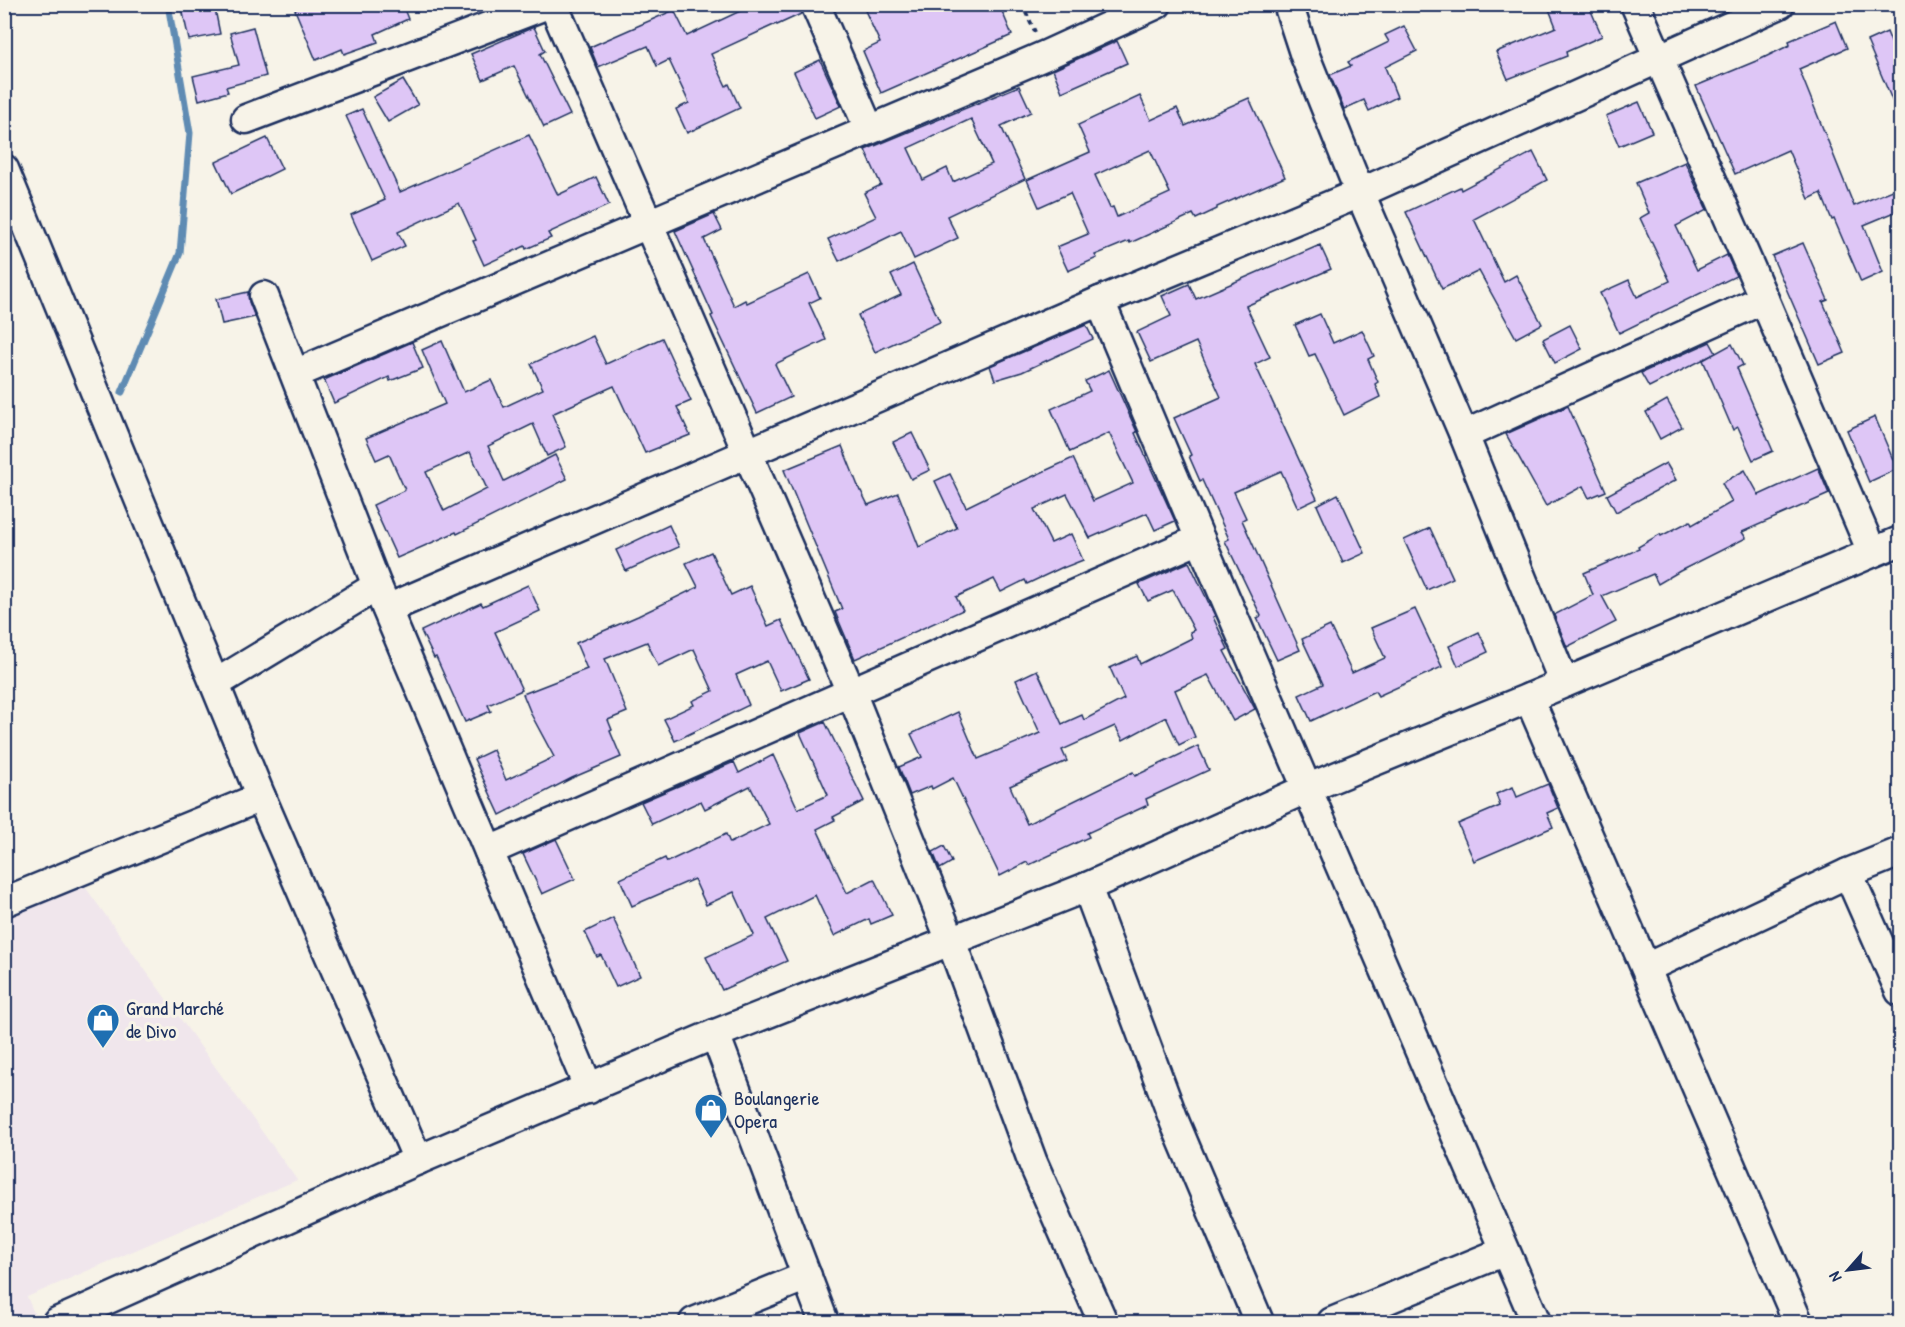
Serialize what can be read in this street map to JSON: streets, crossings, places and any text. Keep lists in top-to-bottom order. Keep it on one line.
{"places":{"shop":["Grand Marché de Divo","Boulangerie Opera"]},"north":"bottom left"}
